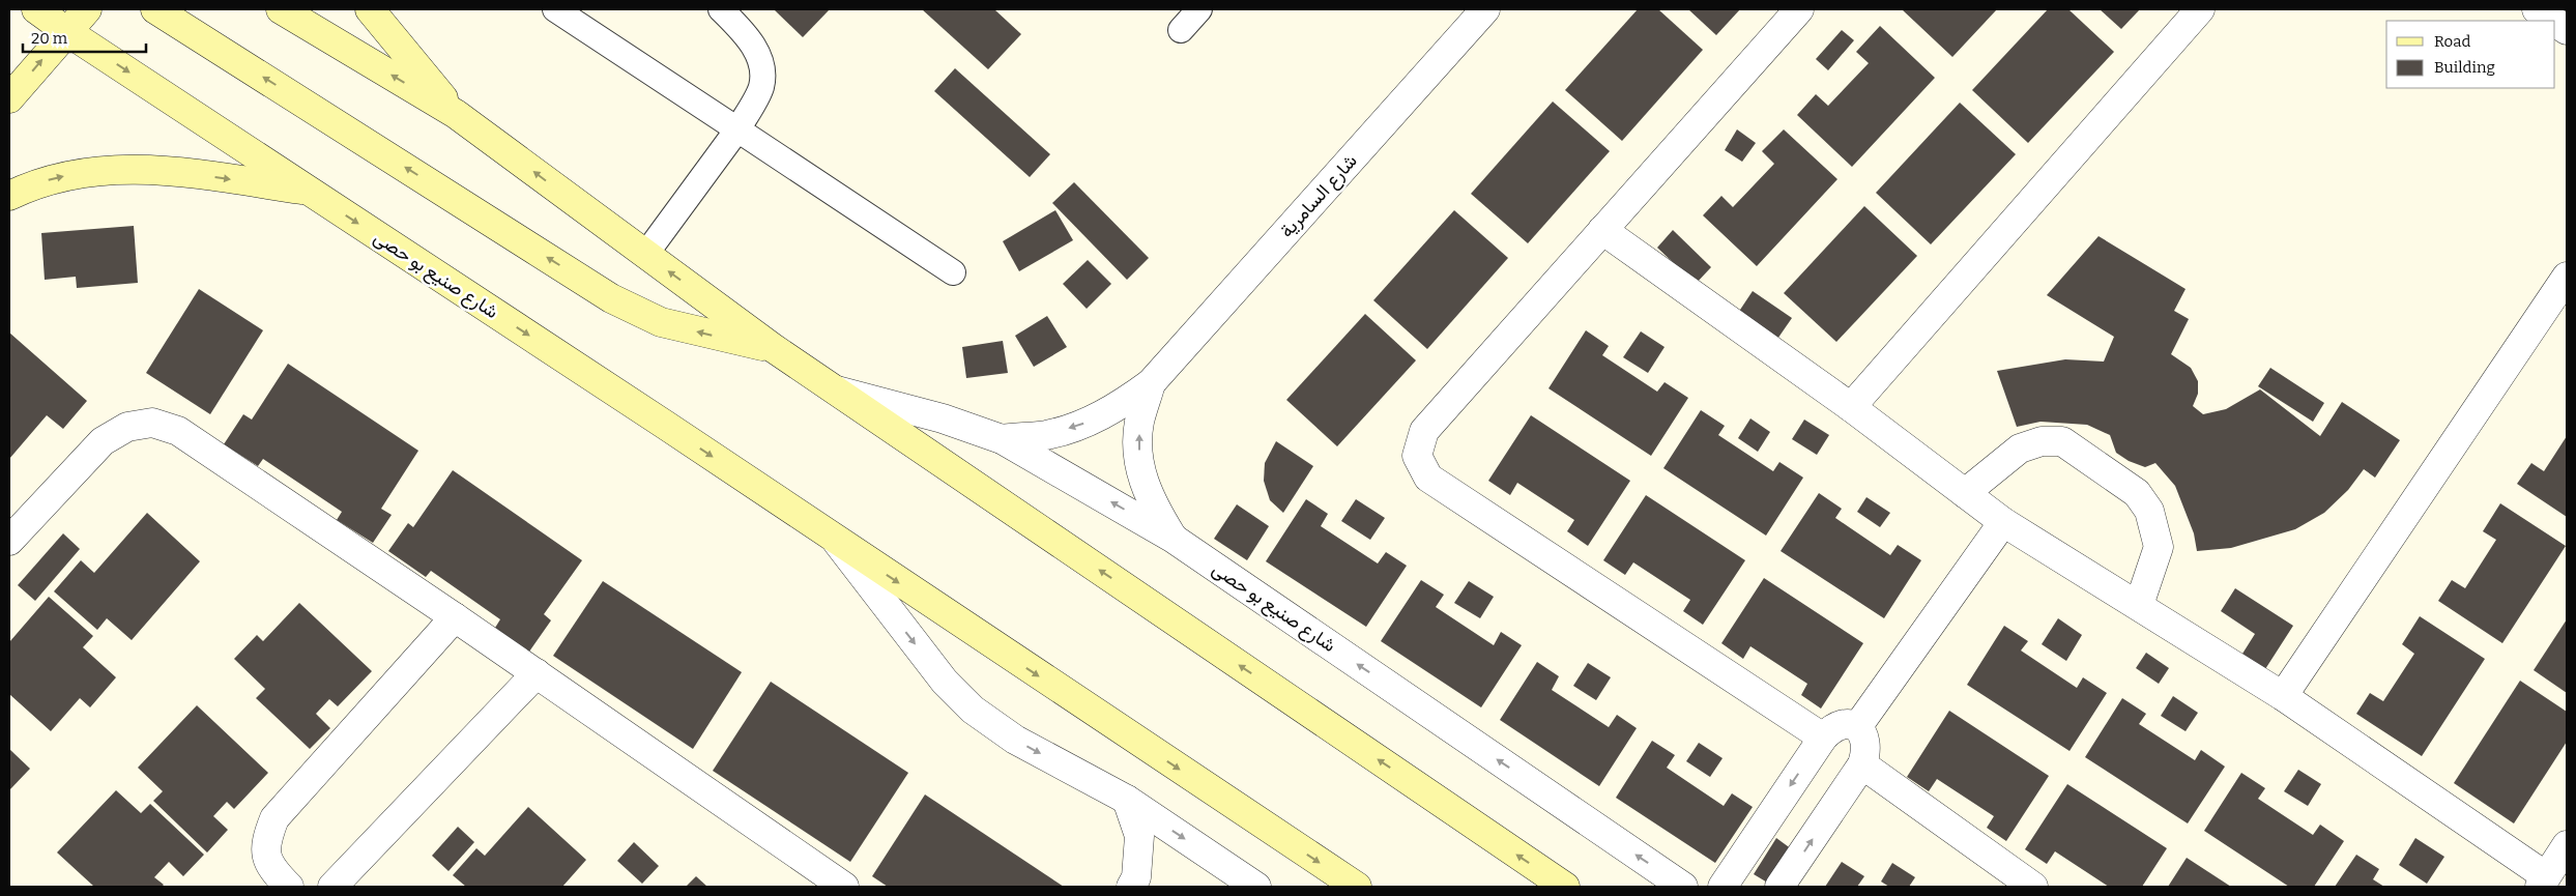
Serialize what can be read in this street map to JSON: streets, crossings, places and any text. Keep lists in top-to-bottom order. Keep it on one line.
{"streets":{"street":["شارع السامرية","شارع صنيع بو حصى"]},"crossings":[["شارع السامرية","شارع صنيع بو حصى"]],"legend":["Road","Building"],"scale_bar":"20 m"}
